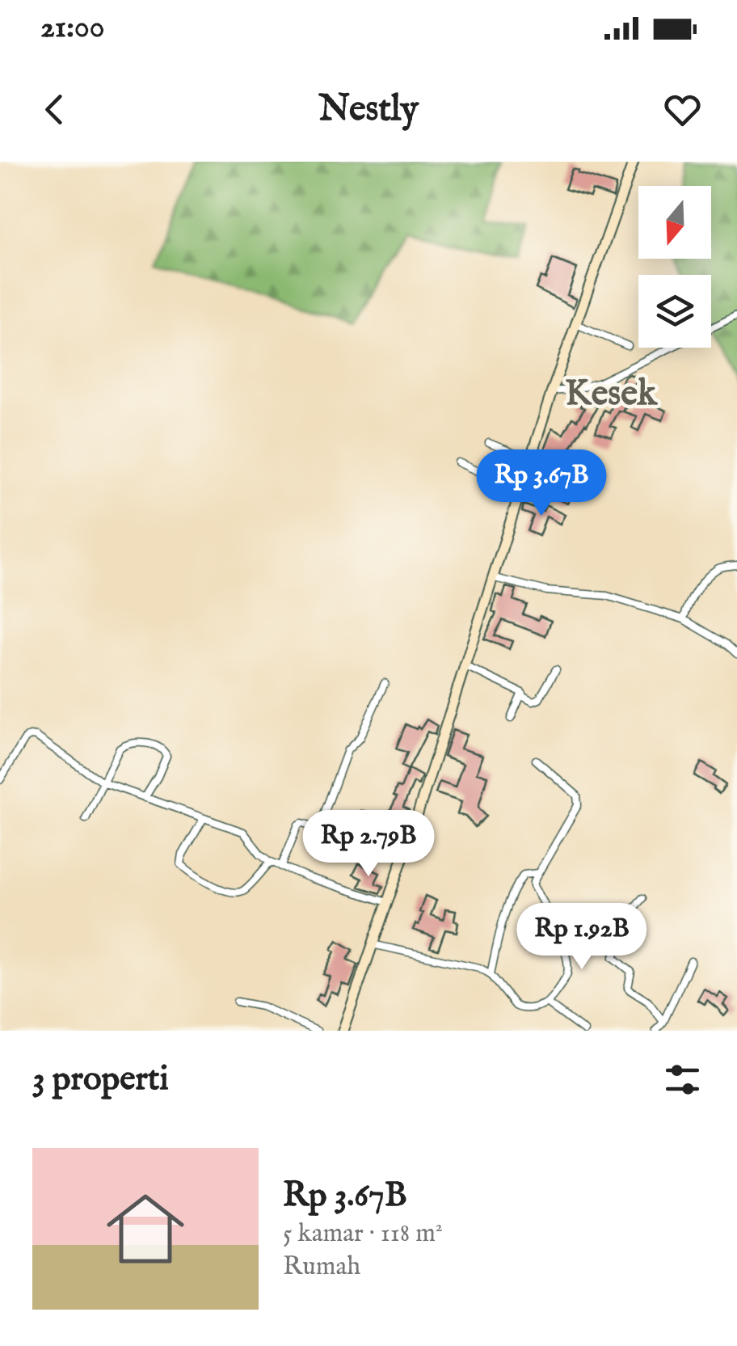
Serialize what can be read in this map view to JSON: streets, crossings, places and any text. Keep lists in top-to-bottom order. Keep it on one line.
{"districts":["Kesek"],"north":"bottom","page":{"status":"21:00","header":"Nestly","price":["Rp 3.67B","Rp 2.79B","Rp 1.92B"],"heading":"3 properti","list":[{"name":"Rp 3.67B","note":"5 kamar · 118 m² · Rumah"}]}}
